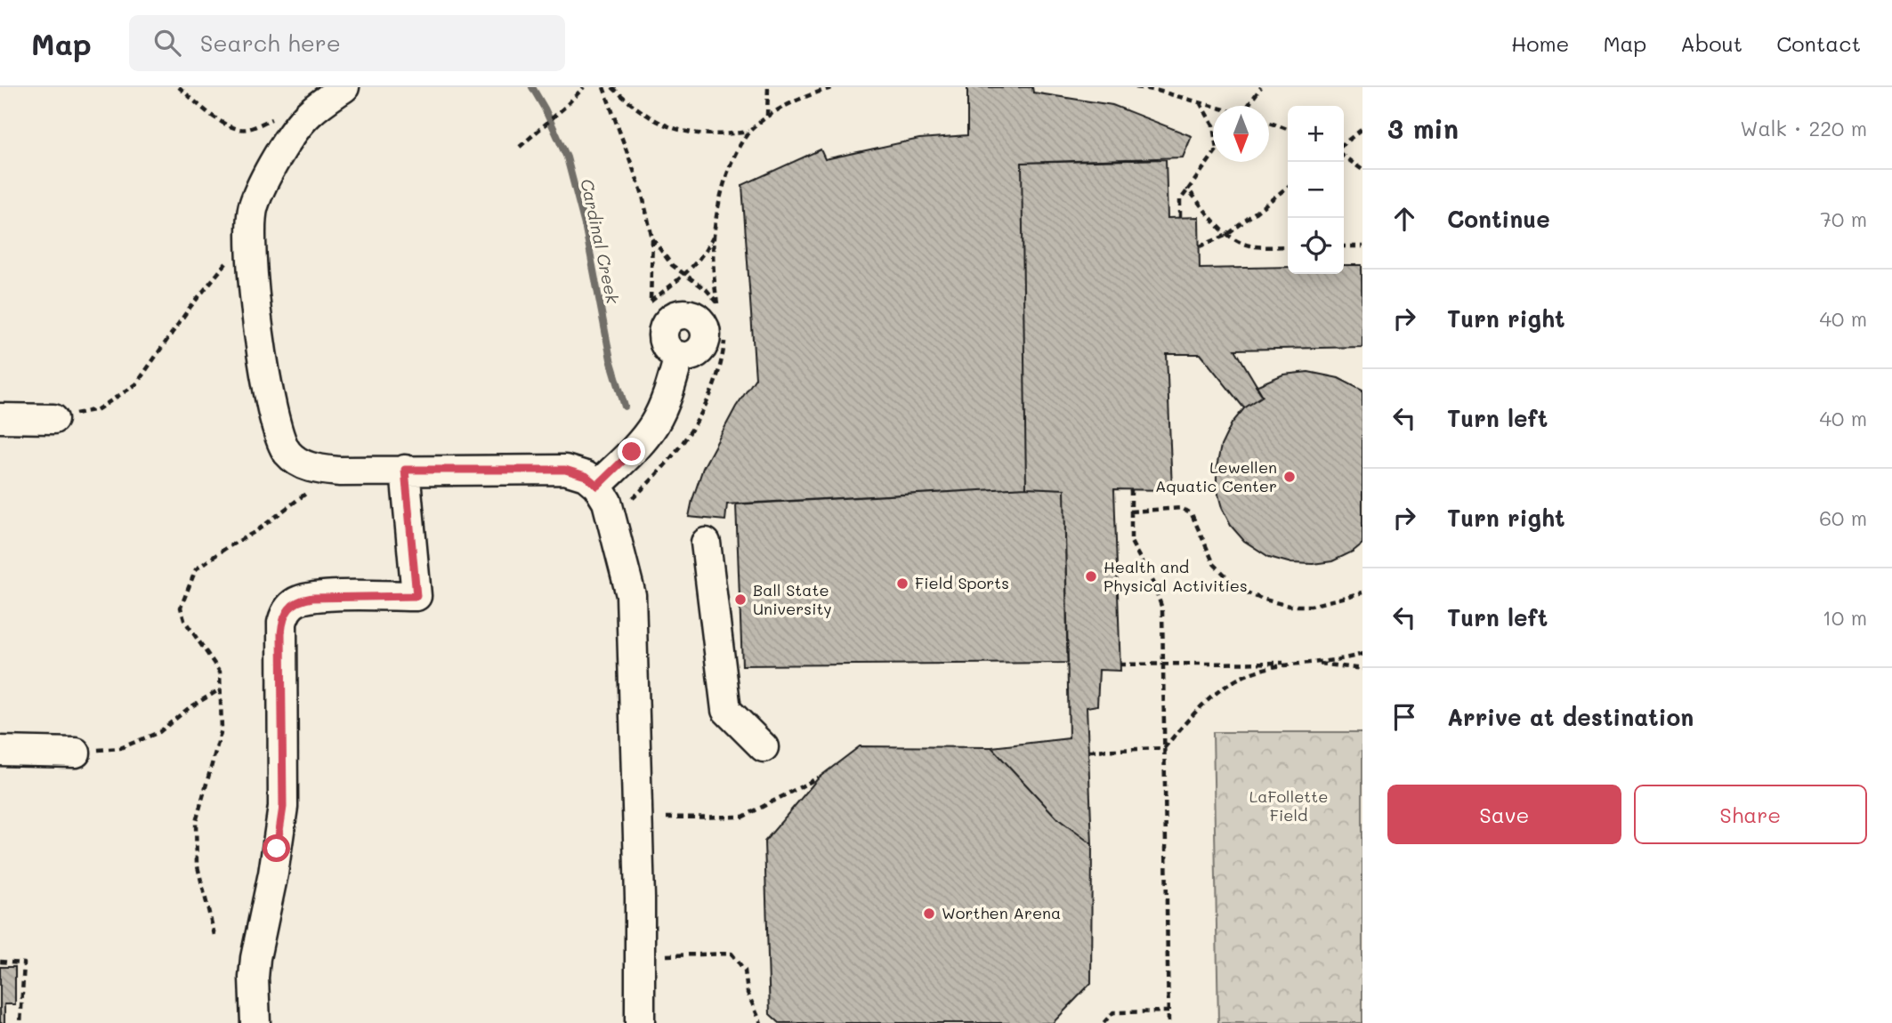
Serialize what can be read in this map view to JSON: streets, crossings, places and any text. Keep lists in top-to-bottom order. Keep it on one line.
{"water":["Cardinal Creek"],"parks":["LaFollette Field"],"places":["Lewellen Aquatic Center","Health and Physical Activities","Field Sports","Ball State University","Worthen Arena"],"north":"bottom","page":{"header":"Map","search":"Search here","nav":["Home","Map","About","Contact"],"heading":["3 min","Walk · 220 m"],"map_buttons":["+","−"],"list":[["Continue","70 m"],["Turn right","40 m"],["Turn left","40 m"],["Turn right","60 m"],["Turn left","10 m"],"Arrive at destination"],"buttons":["Save","Share"]}}
